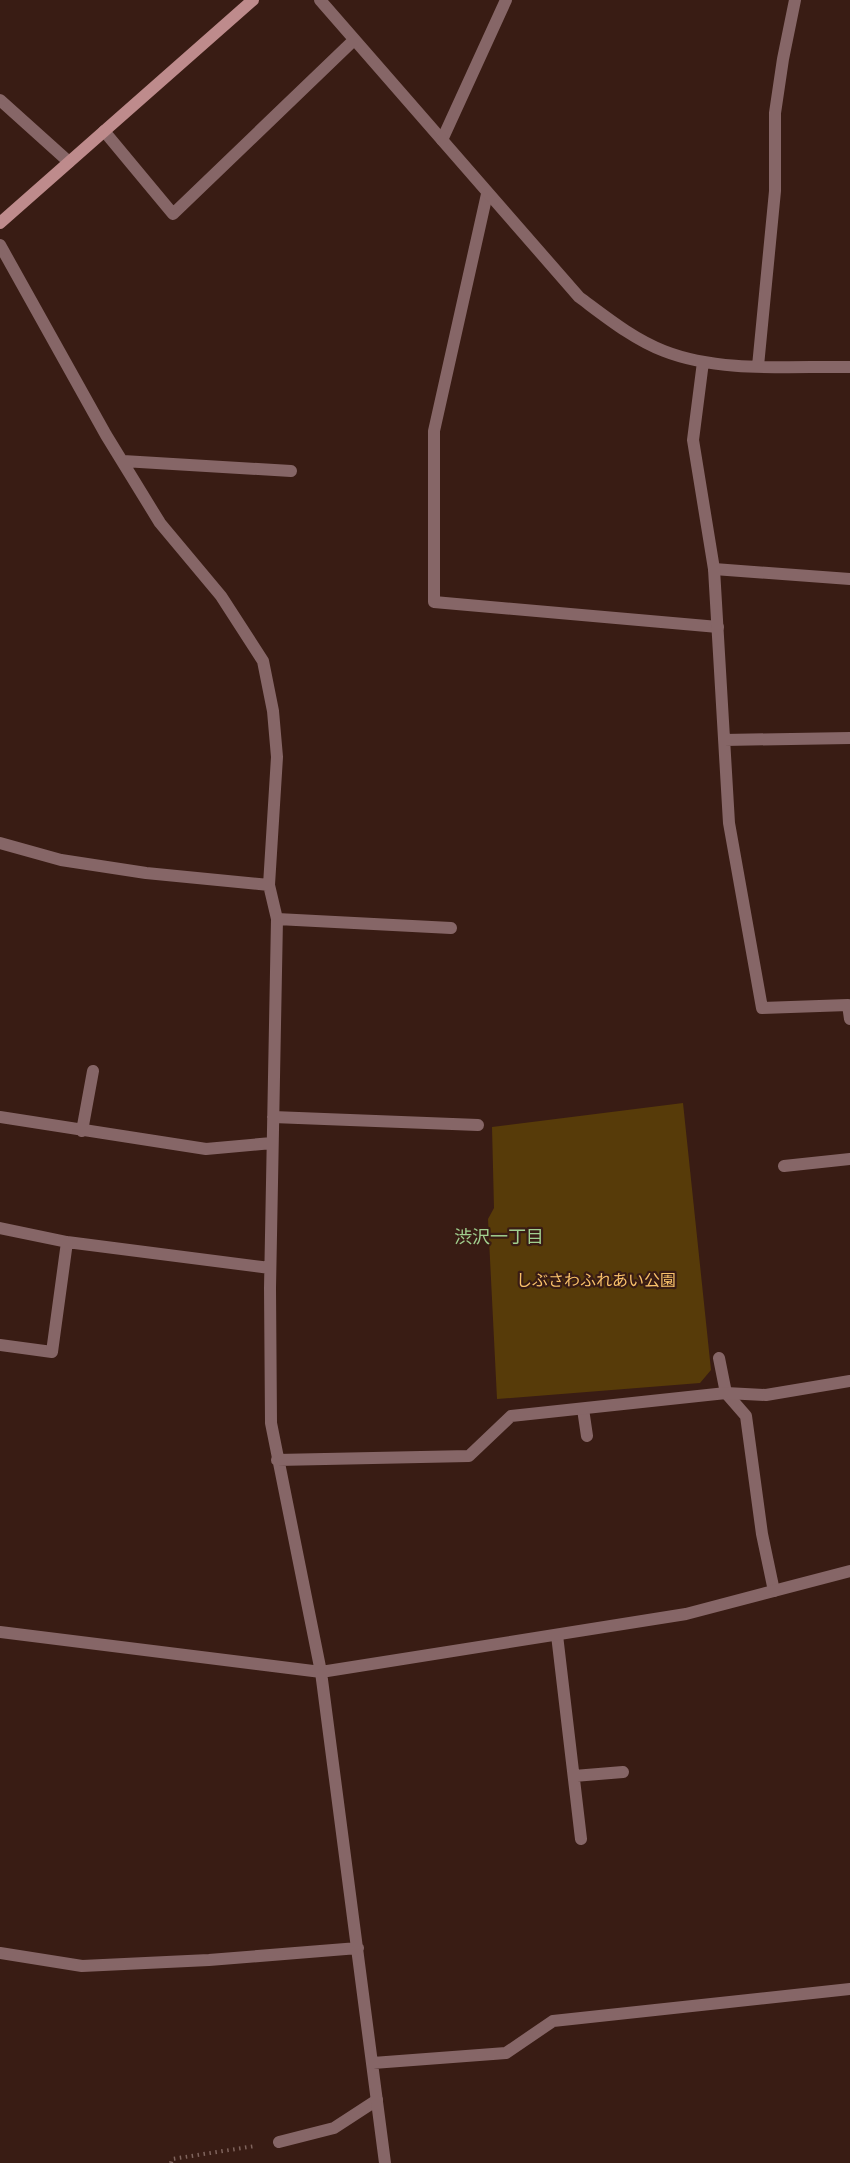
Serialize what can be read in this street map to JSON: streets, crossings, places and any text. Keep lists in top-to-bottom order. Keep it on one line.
{"districts":["渋沢一丁目"],"parks":["しぶさわふれあい公園"]}
